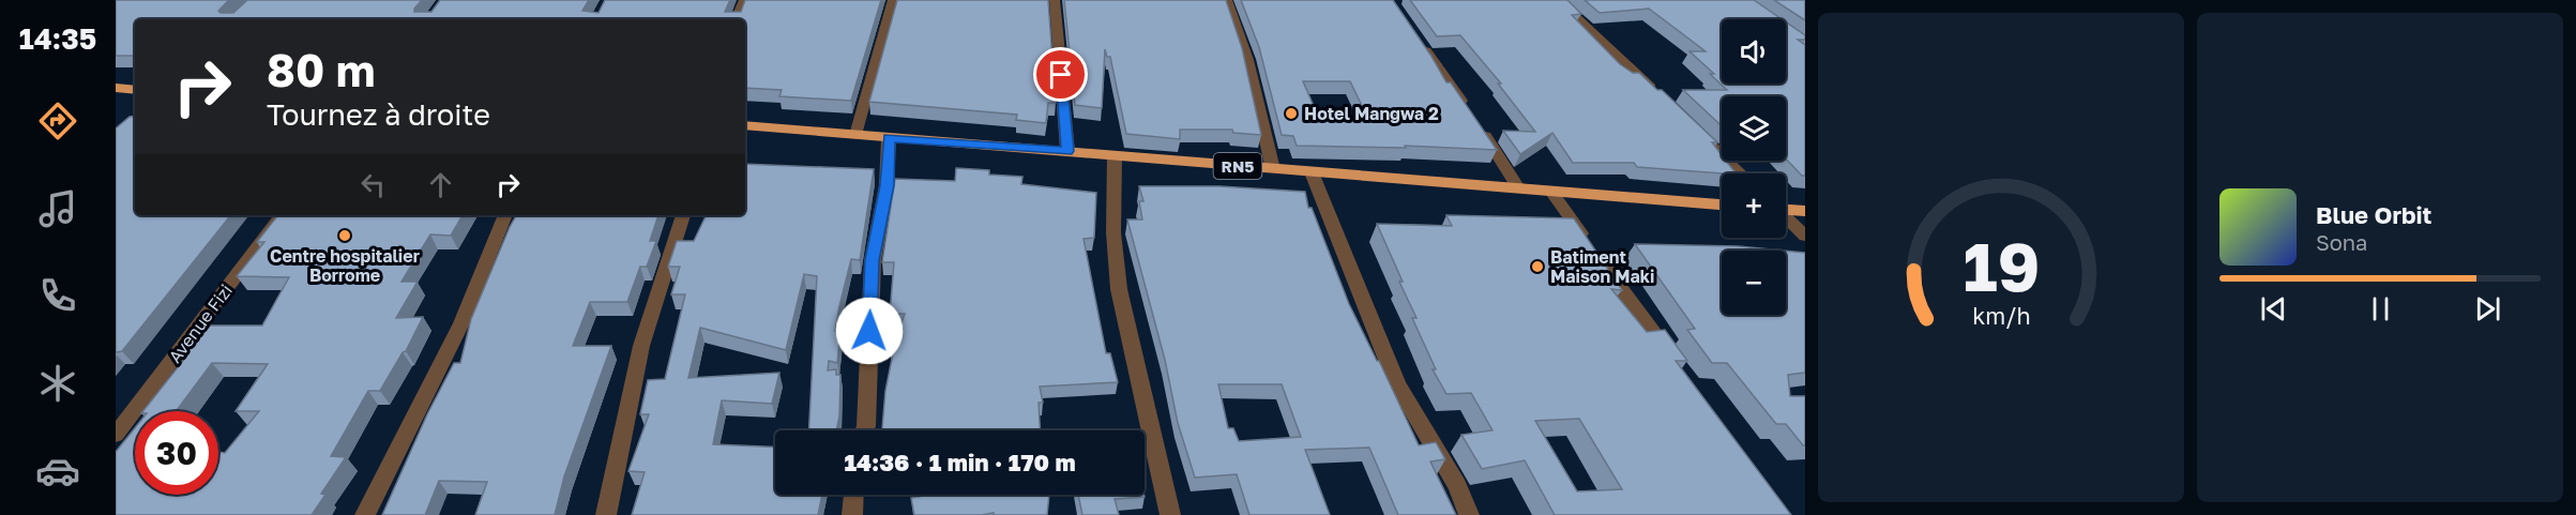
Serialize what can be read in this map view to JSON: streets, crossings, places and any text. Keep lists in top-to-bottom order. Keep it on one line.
{"streets":{"highway":["RN5"],"street":["Avenue Fizi"]},"places":["Hotel Mangwa 2","Centre hospitalier Borrome","Batiment Maison Maki"],"page":{"tabs":"14:35","map_buttons":["+","−"],"turn":["80 m","Tournez à droite"],"song":["Blue Orbit","Sona"],"limit":"30","trip":"14:36 · 1 min · 170 m","gauge":["19","km/h"]}}
